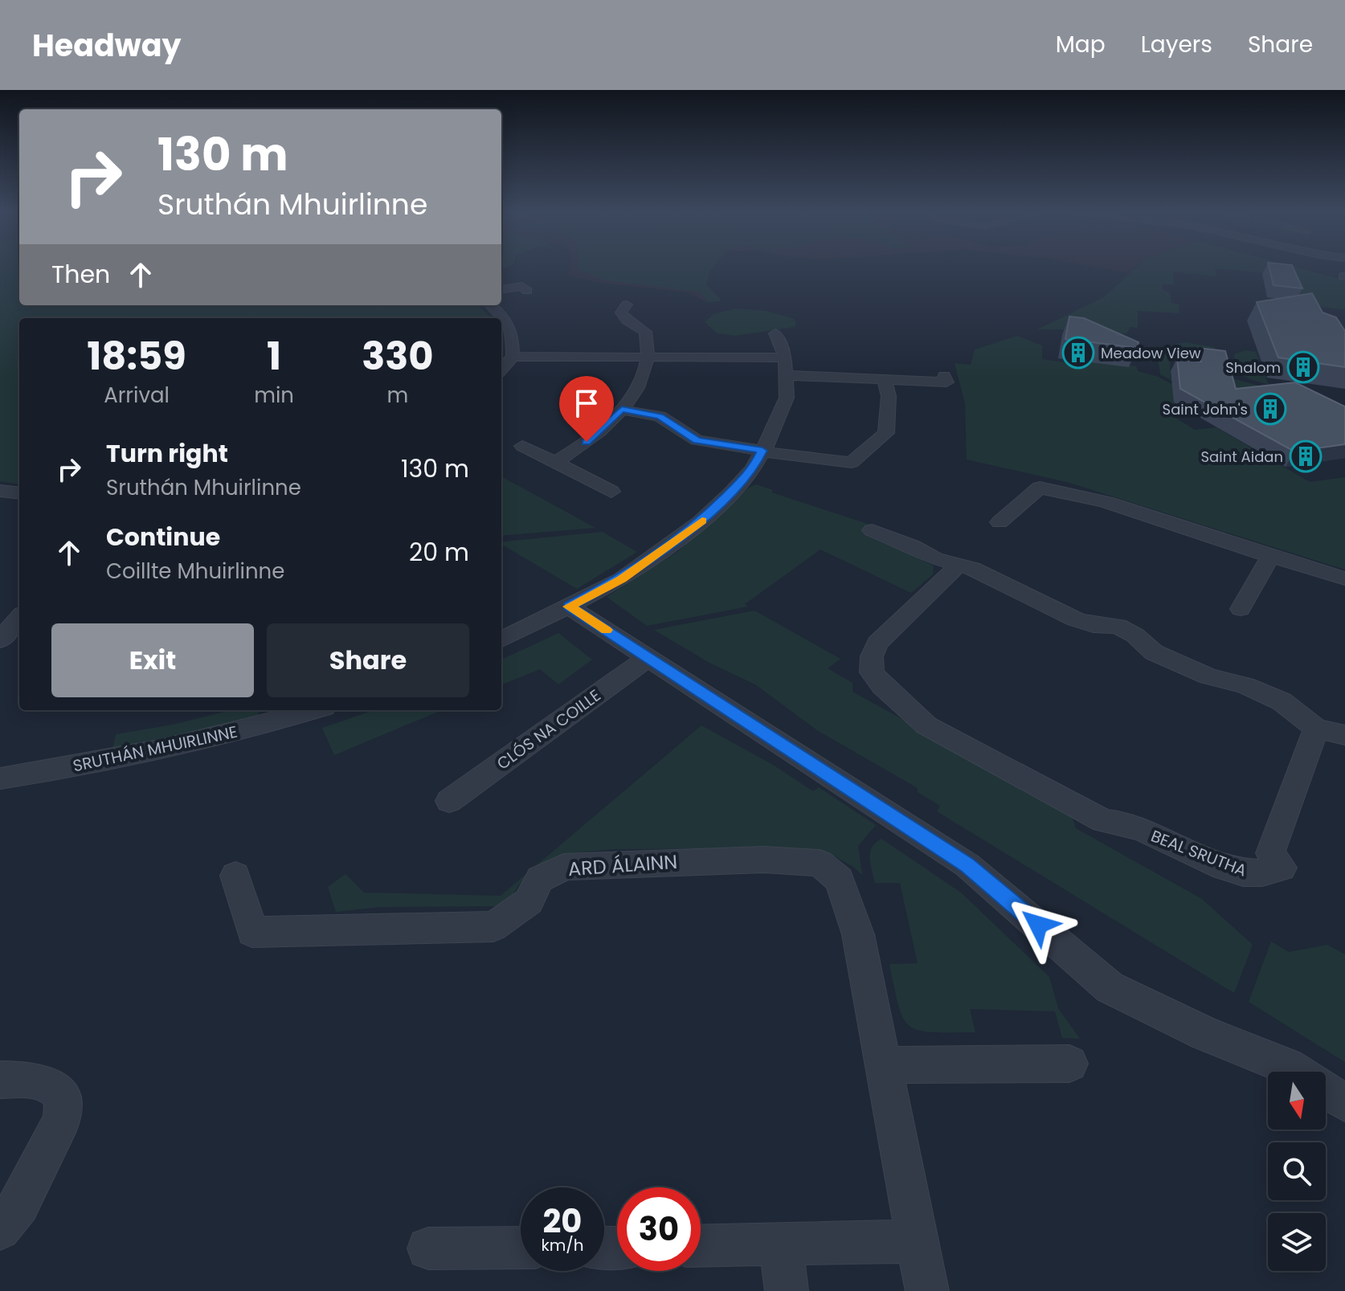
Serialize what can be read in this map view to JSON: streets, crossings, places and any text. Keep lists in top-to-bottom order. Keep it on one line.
{"streets":{"street":["CLÓS NA COILLE","SRUTHÁN MHUIRLINNE","BEAL SRUTHA","ARD ÁLAINN"]},"places":{"building":["Meadow View","Shalom","Saint John's","Saint Aidan"]},"north":"bottom","page":{"header":"Headway","nav":["Map","Layers","Share"],"turn":["130 m","Sruthán Mhuirlinne"],"then":"Then","eta":["18:59","Arrival","1","min","330","m"],"list":[{"name":"Turn right","note":"Sruthán Mhuirlinne","value":"130 m"},{"name":"Continue","note":"Coillte Mhuirlinne","value":"20 m"}],"buttons":["Exit","Share"],"speed":"20 km/h","limit":"30"}}
